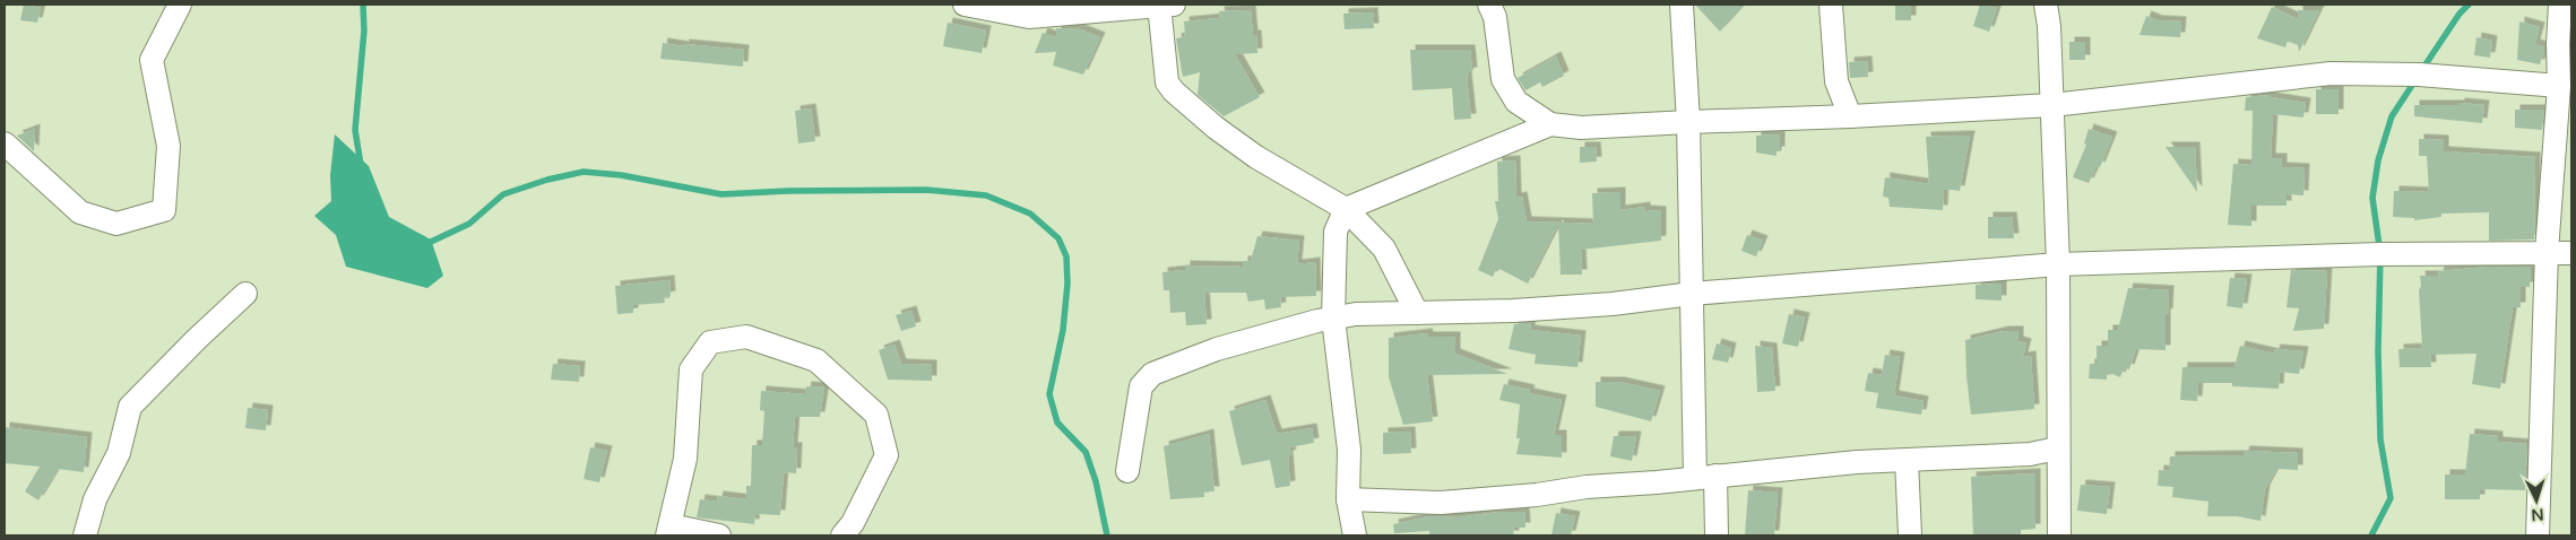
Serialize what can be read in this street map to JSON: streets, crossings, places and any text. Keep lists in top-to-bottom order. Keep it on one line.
{"north":"bottom"}
